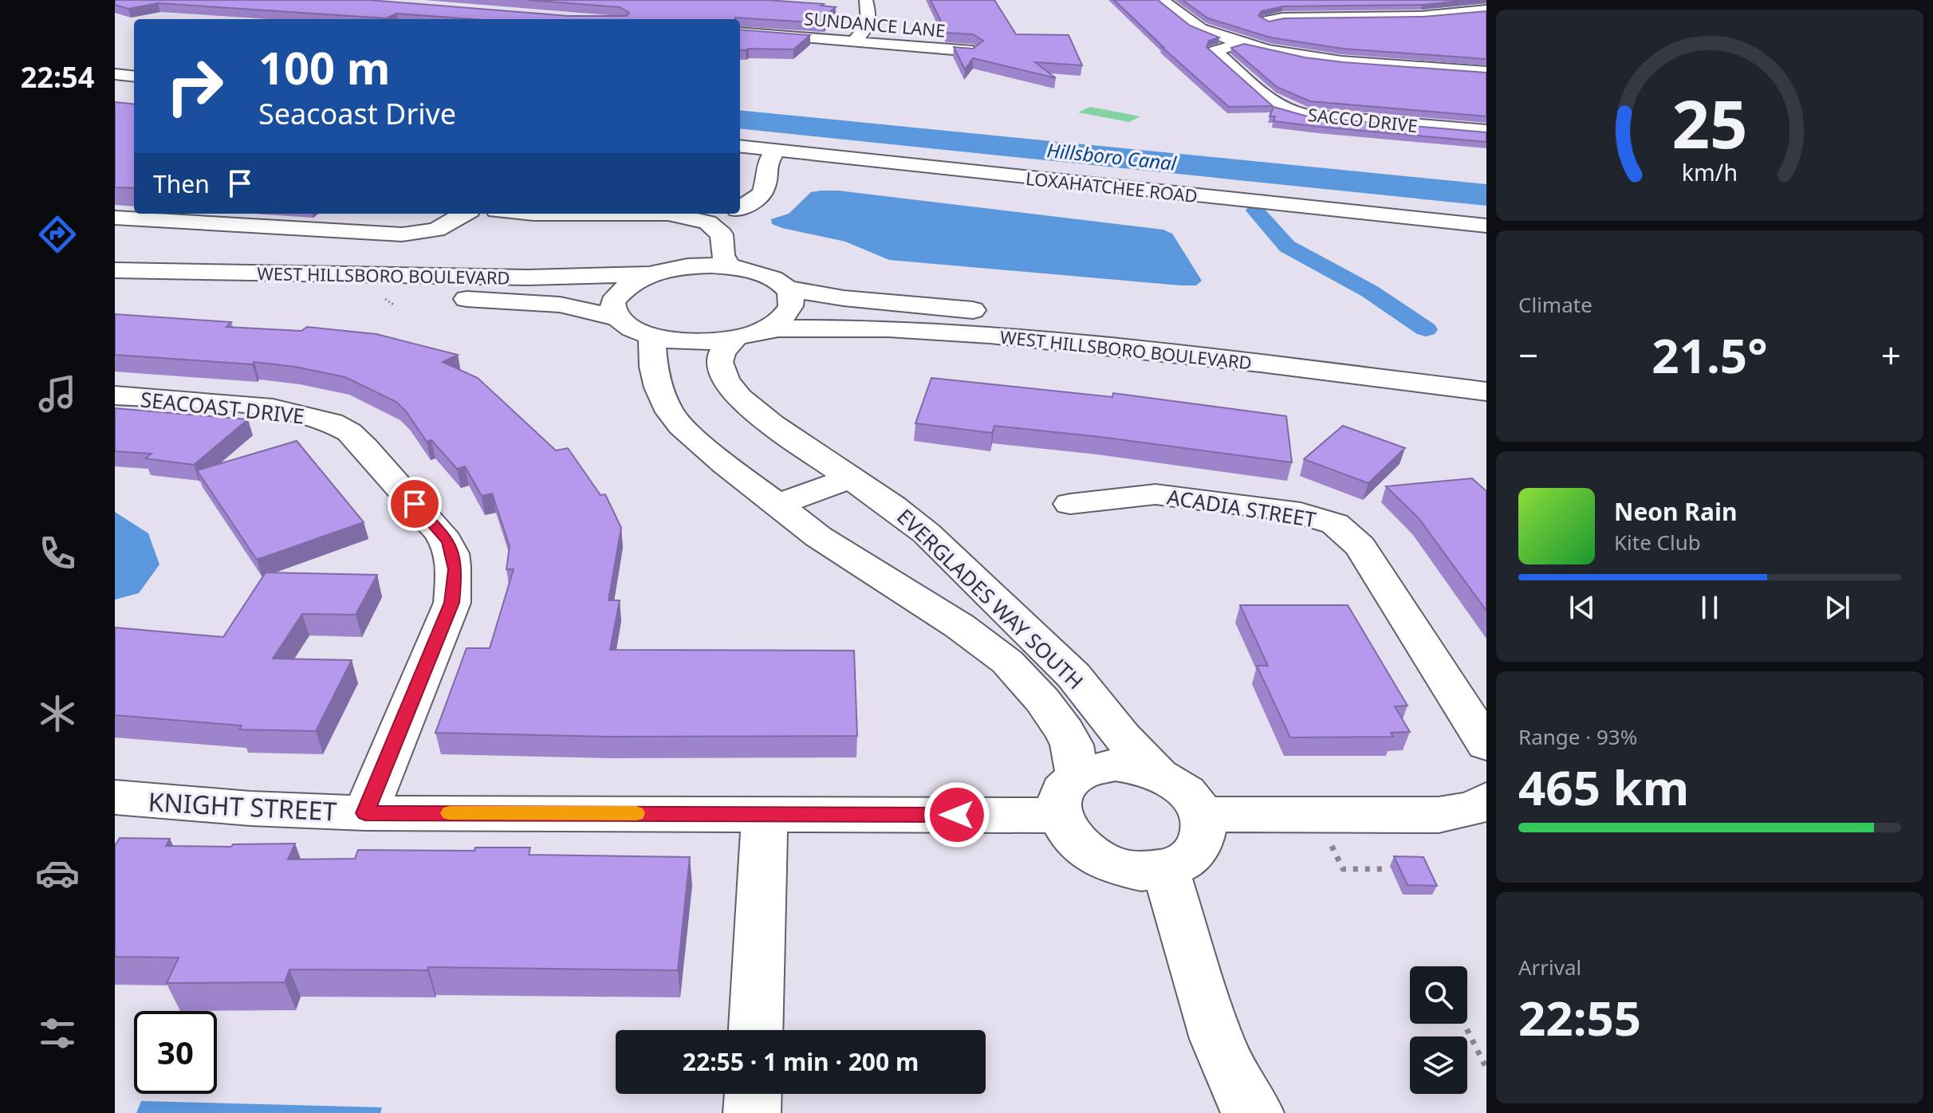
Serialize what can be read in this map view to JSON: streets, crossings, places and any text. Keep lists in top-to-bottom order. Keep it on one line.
{"streets":{"street":["SUNDANCE LANE","SACCO DRIVE","LOXAHATCHEE ROAD","WEST HILLSBORO BOULEVARD","SEACOAST DRIVE","ACADIA STREET","EVERGLADES WAY SOUTH","KNIGHT STREET"]},"crossings":[["WEST HILLSBORO BOULEVARD","EVERGLADES WAY SOUTH"],["SEACOAST DRIVE","KNIGHT STREET"],["EVERGLADES WAY SOUTH","KNIGHT STREET"]],"water":["Hillsboro Canal"],"page":{"tabs":"22:54","turn":["100 m","Seacoast Drive"],"then":"Then","tile":["Climate",["Range · 93%","465 km"],["Arrival","22:55"]],"heat":["−","21.5°","+"],"song":["Neon Rain","Kite Club"],"limit":"30","trip":"22:55 · 1 min · 200 m","gauge":["25","km/h"]}}
